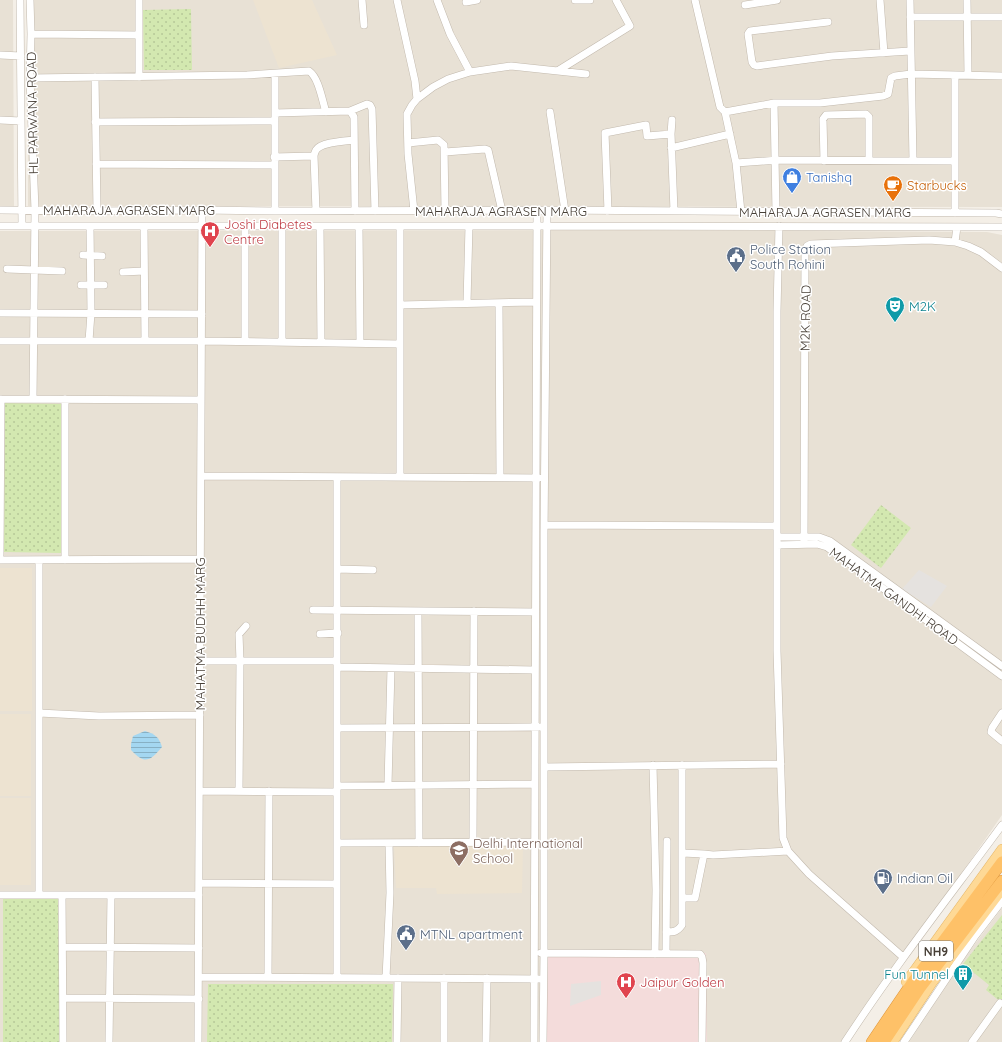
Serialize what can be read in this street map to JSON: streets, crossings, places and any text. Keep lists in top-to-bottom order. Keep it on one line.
{"streets":{"highway":["NH9"],"street":["HL PARWANA ROAD","MAHARAJA AGRASEN MARG","M2K ROAD","MAHATMA GANDHI ROAD","MAHATMA BUDHH MARG"]},"crossings":[["HL PARWANA ROAD","MAHARAJA AGRASEN MARG"],["MAHARAJA AGRASEN MARG","MAHATMA BUDHH MARG"],["M2K ROAD","MAHATMA GANDHI ROAD"]],"places":{"shop":["Tanishq"],"cafe":["Starbucks"],"hospital":["Joshi Diabetes Centre","Jaipur Golden"],"public building":["Police Station South Rohini","MTNL apartment"],"theatre":["M2K"],"school or university":["Delhi International School"],"fuel station":["Indian Oil"],"building":["Fun Tunnel"]}}
